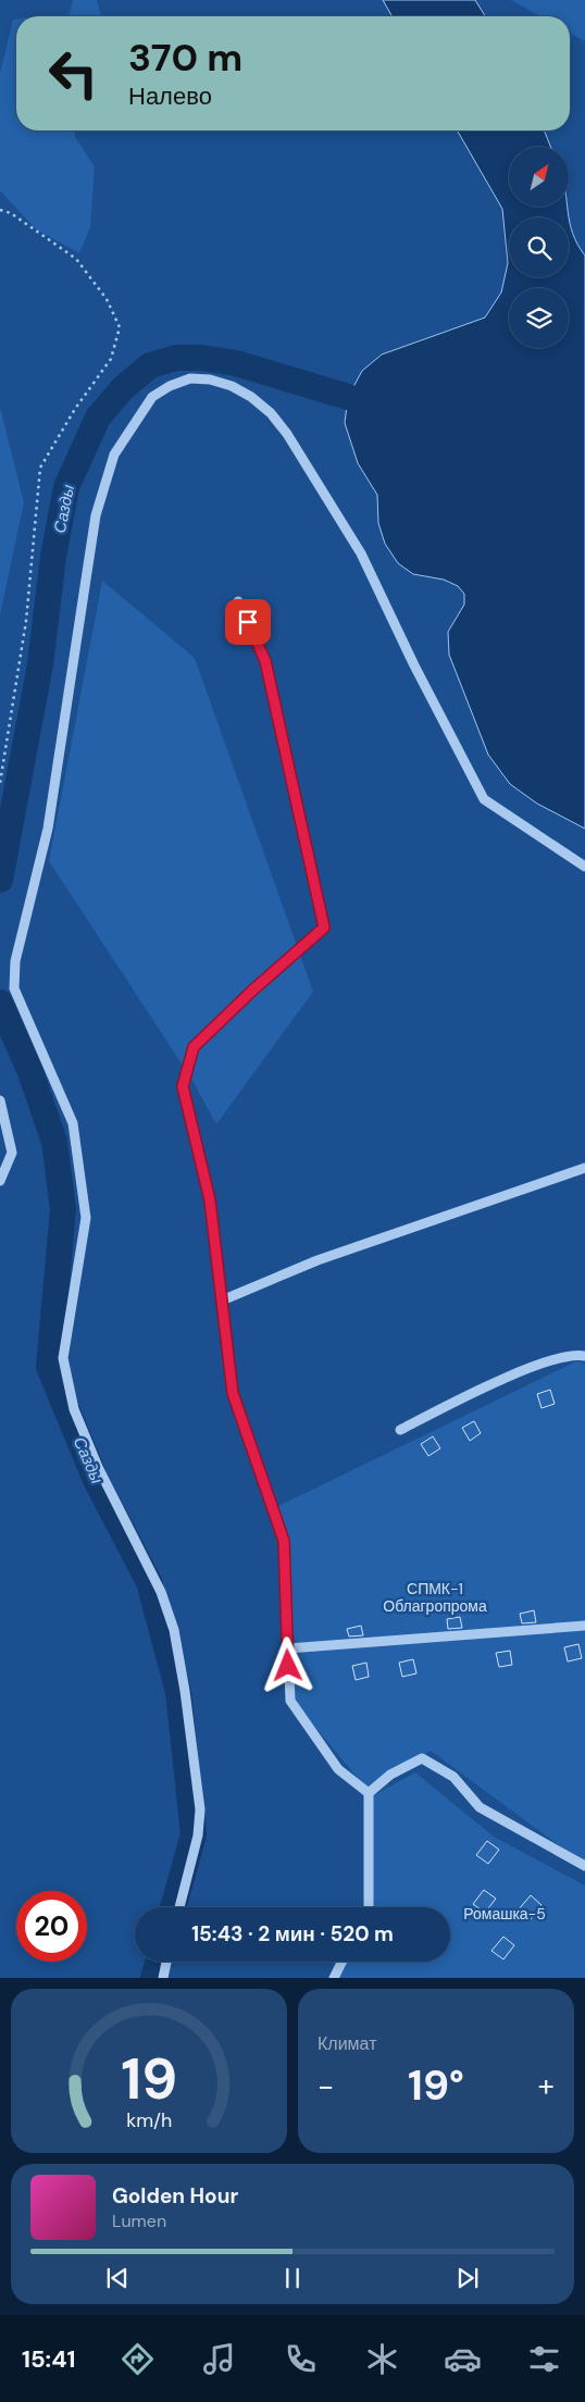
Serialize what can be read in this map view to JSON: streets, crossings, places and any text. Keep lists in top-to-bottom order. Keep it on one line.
{"water":["Сазды"],"parks":["СПМК-1 Облагропрома","Ромашка-5"],"north":"top right","page":{"turn":["370 m","Налево"],"limit":"20","trip":"15:43 · 2 мин · 520 m","tile":"Климат","heat":["−","19°","+"],"song":["Golden Hour","Lumen"],"tabs":"15:41","gauge":["19","km/h"]}}
